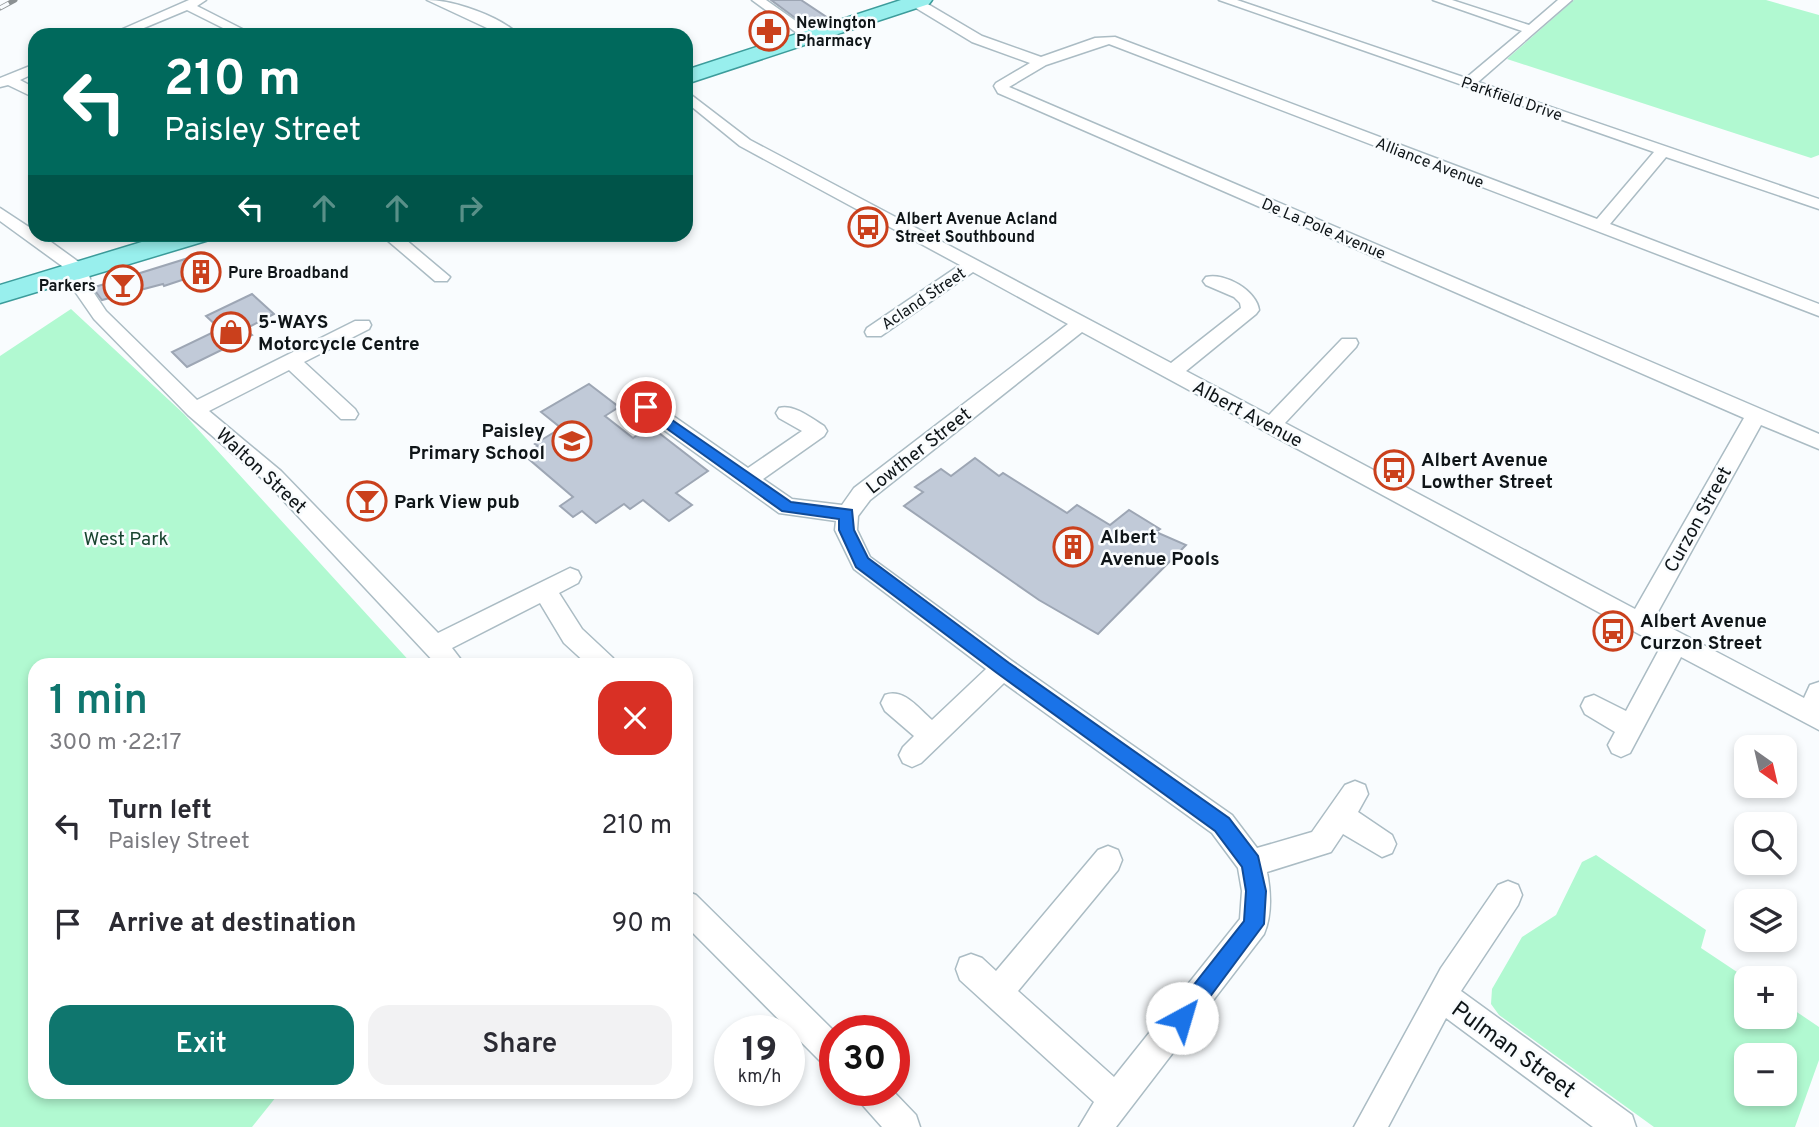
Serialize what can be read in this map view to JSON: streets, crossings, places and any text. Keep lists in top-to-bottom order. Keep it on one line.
{"streets":{"street":["Parkfield Drive","Alliance Avenue","De La Pole Avenue","Acland Street","Albert Avenue","Lowther Street","Walton Street","Curzon Street","Pulman Street"]},"crossings":[["Alliance Avenue","De La Pole Avenue"],["De La Pole Avenue","Curzon Street"],["Acland Street","Albert Avenue"],["Albert Avenue","Lowther Street"],["Albert Avenue","Curzon Street"]],"parks":["West Park"],"places":{"pharmacy":["Newington Pharmacy"],"bus stop":["Albert Avenue Acland Street Southbound","Albert Avenue Lowther Street","Albert Avenue Curzon Street"],"building":["Pure Broadband","Albert Avenue Pools"],"bar":["Parkers","Park View pub"],"shop":["5-WAYS Motorcycle Centre"],"school or university":["Paisley Primary School"]},"north":"bottom right","page":{"turn":["210 m","Paisley Street"],"heading":["1 min","300 m · 22:17"],"map_buttons":["+","−"],"list":[{"name":"Turn left","note":"Paisley Street","value":"210 m"},{"name":"Arrive at destination","value":"90 m"}],"buttons":["Exit","Share"],"speed":"19 km/h","limit":"30"}}
